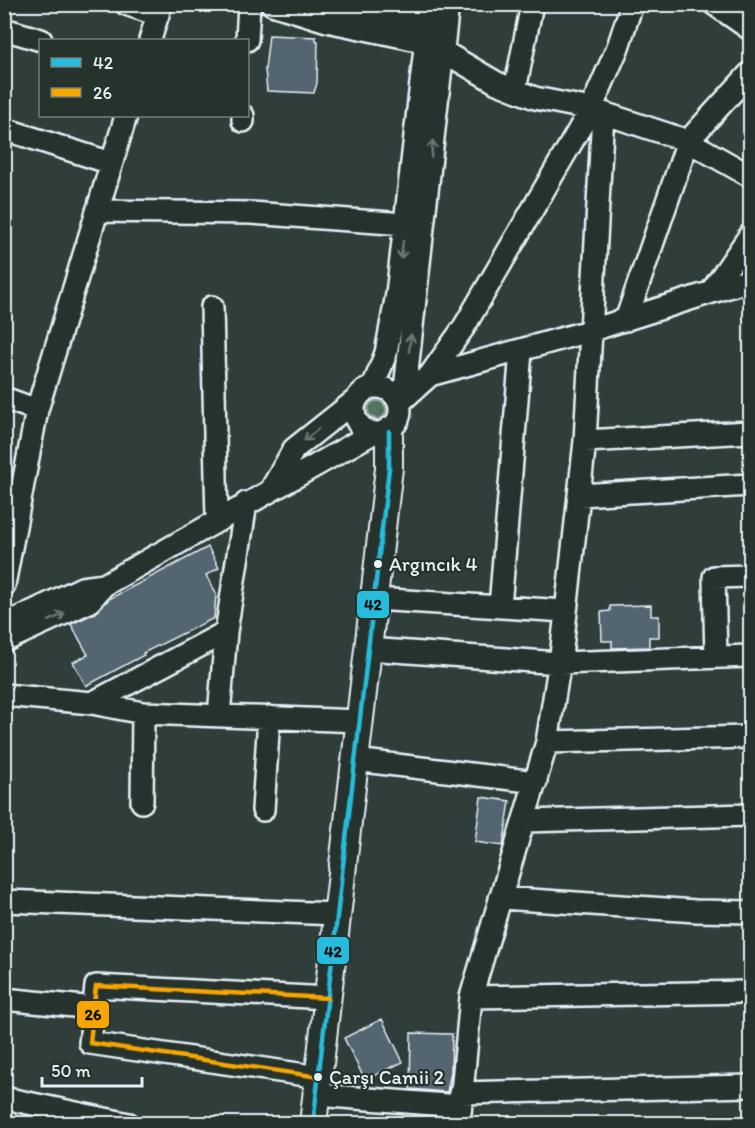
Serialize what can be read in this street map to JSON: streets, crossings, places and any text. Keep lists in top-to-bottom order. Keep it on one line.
{"places":["Argıncık 4","Çarşı Camii 2"],"lines":["transit line 42","transit line 26"],"legend":["42","26"],"scale_bar":"50 m"}
